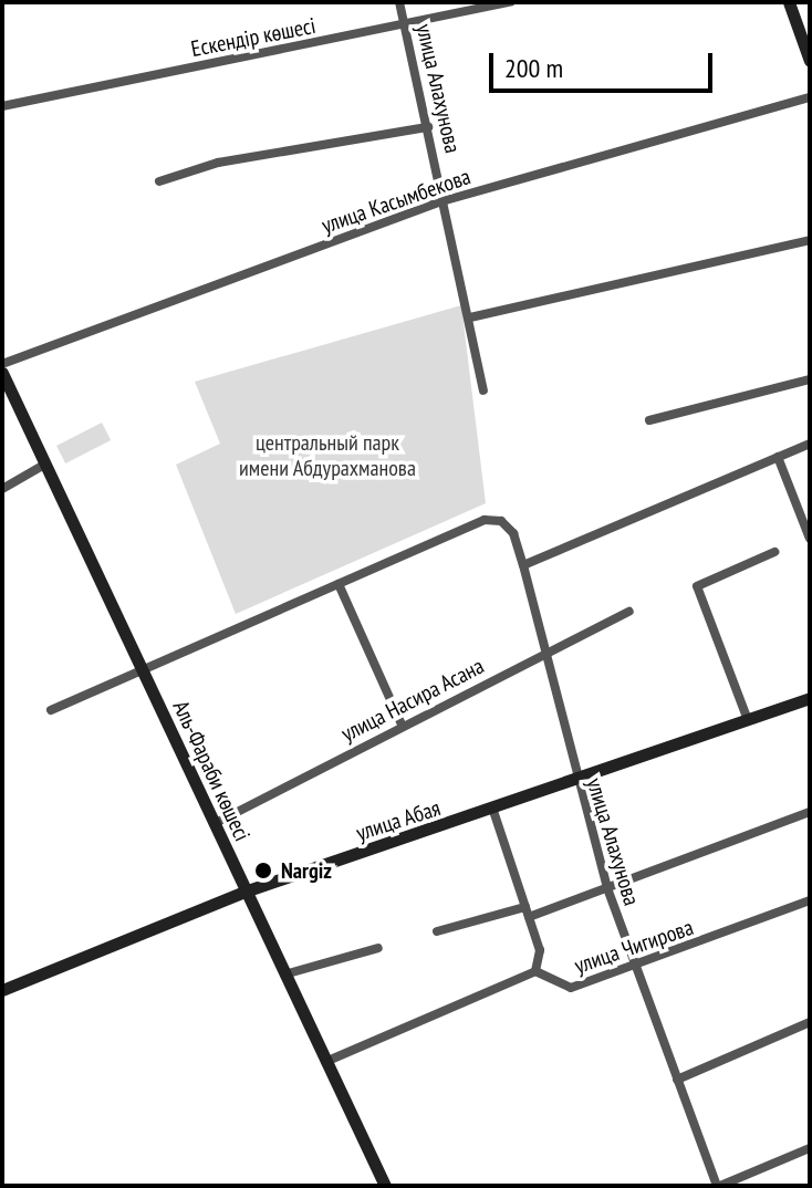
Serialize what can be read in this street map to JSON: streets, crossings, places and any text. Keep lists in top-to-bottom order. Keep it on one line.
{"streets":{"street":["Ескендір көшесі","улица Алахунова","улица Касымбекова","улица Насира Асана","Аль-Фараби көшесі","улица Абая","улица Чигирова"]},"crossings":[["Ескендір көшесі","улица Алахунова"],["улица Алахунова","улица Касымбекова"],["улица Алахунова","улица Насира Асана"],["улица Алахунова","улица Абая"],["улица Алахунова","улица Чигирова"],["улица Насира Асана","Аль-Фараби көшесі"],["Аль-Фараби көшесі","улица Абая"]],"parks":["центральный парк имени Абдурахманова"],"places":["Nargiz"],"scale_bar":"200 m"}
